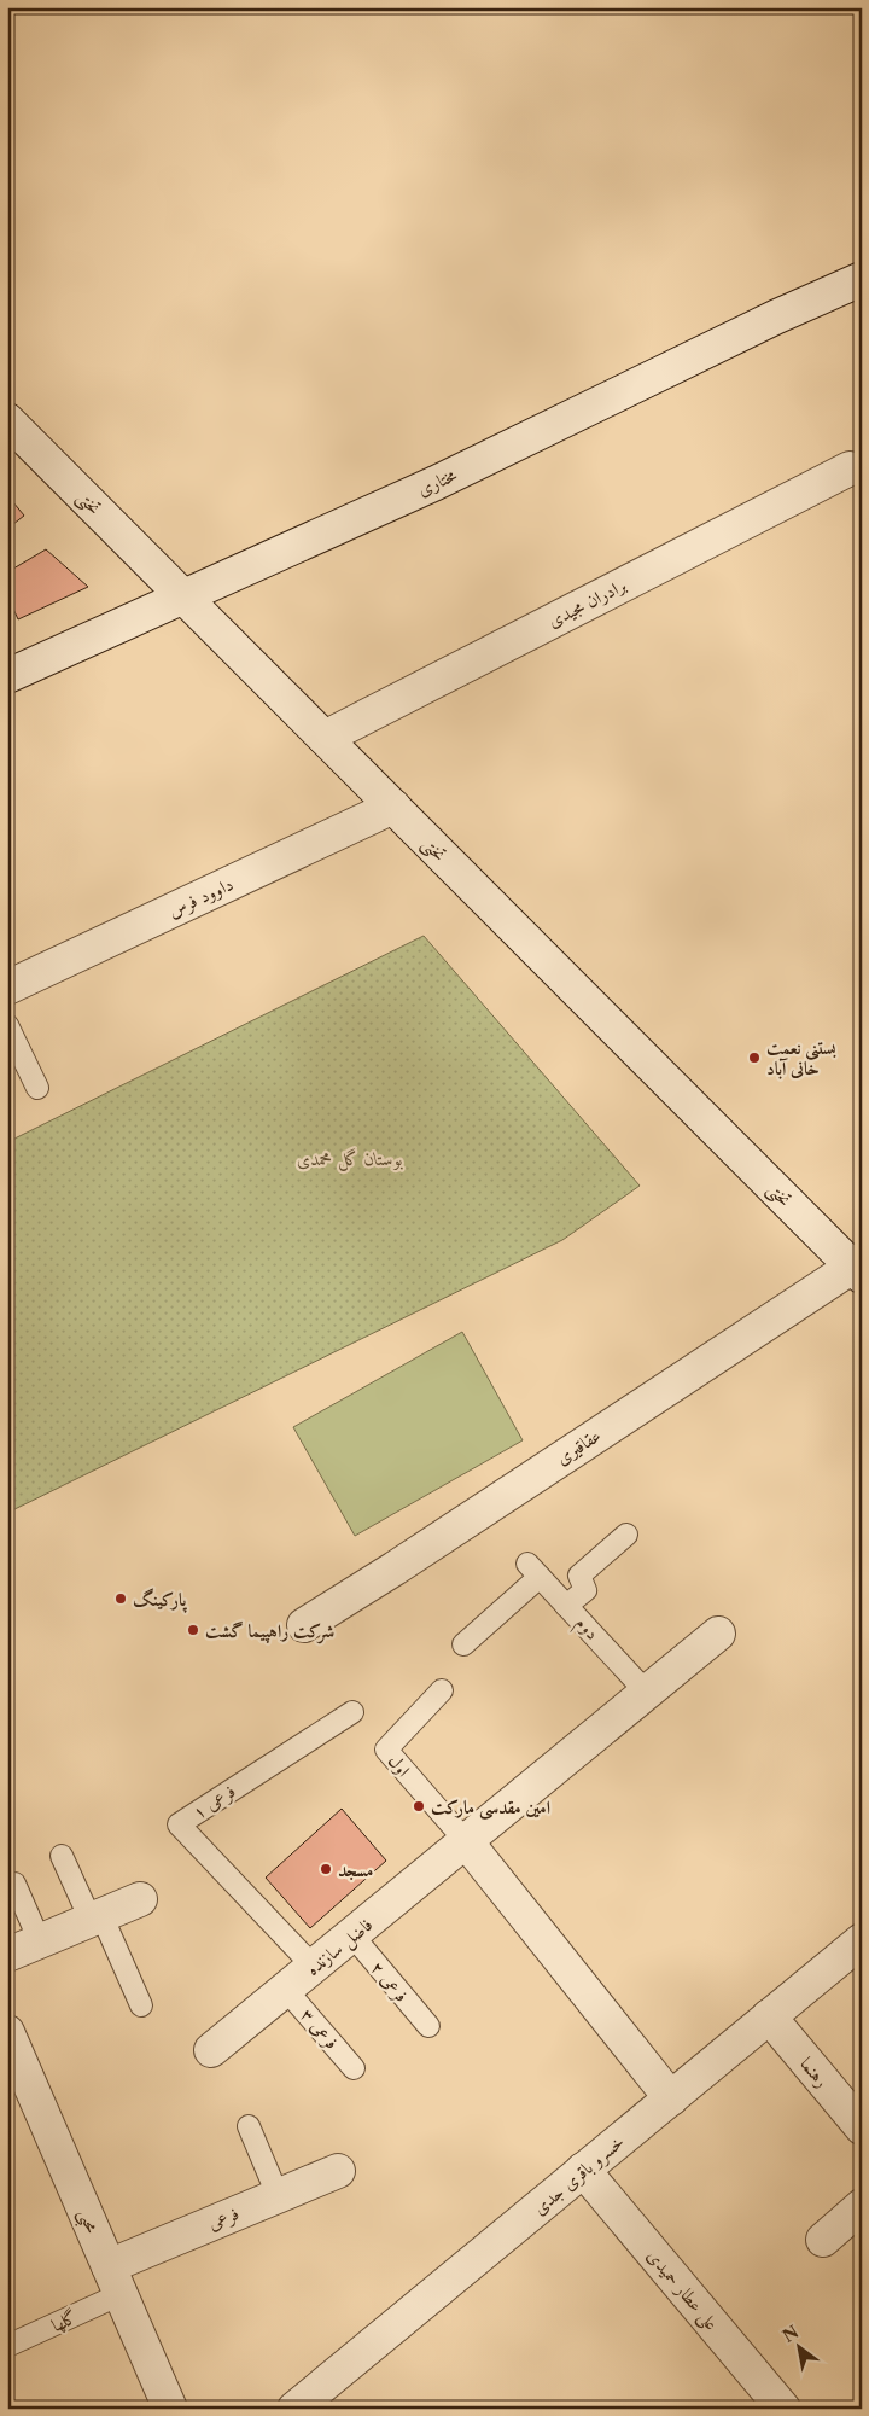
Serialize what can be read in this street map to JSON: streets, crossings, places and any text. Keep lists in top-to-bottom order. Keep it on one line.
{"streets":{"street":["مختاری","تختی","برادران مجیدی","داوود فرس","عقاقیری","فاضل سازنده","رهنما","خسرو باقری جدی","فرعی","محبی","علی عطار حمیدی"],"lane":["دوم","اول","فرعی ۱","فرعی ۲","فرعی ۳","گلها"]},"crossings":[["مختاری","تختی"],["تختی","برادران مجیدی"],["تختی","داوود فرس"],["تختی","عقاقیری"],["دوم","فاضل سازنده"],["اول","فاضل سازنده"],["فرعی ۱","فاضل سازنده"],["فاضل سازنده","فرعی ۲"],["فاضل سازنده","فرعی ۳"],["رهنما","خسرو باقری جدی"],["خسرو باقری جدی","علی عطار حمیدی"],["فرعی","محبی"],["فرعی","گلها"],["محبی","گلها"]],"parks":["بوستان گل محمدی"],"places":["بستنی نعمت خانی آباد","پارکینگ","شركت راهپيما گشت","امین مقدسی مارکت","مسجد"],"north":"top left"}
